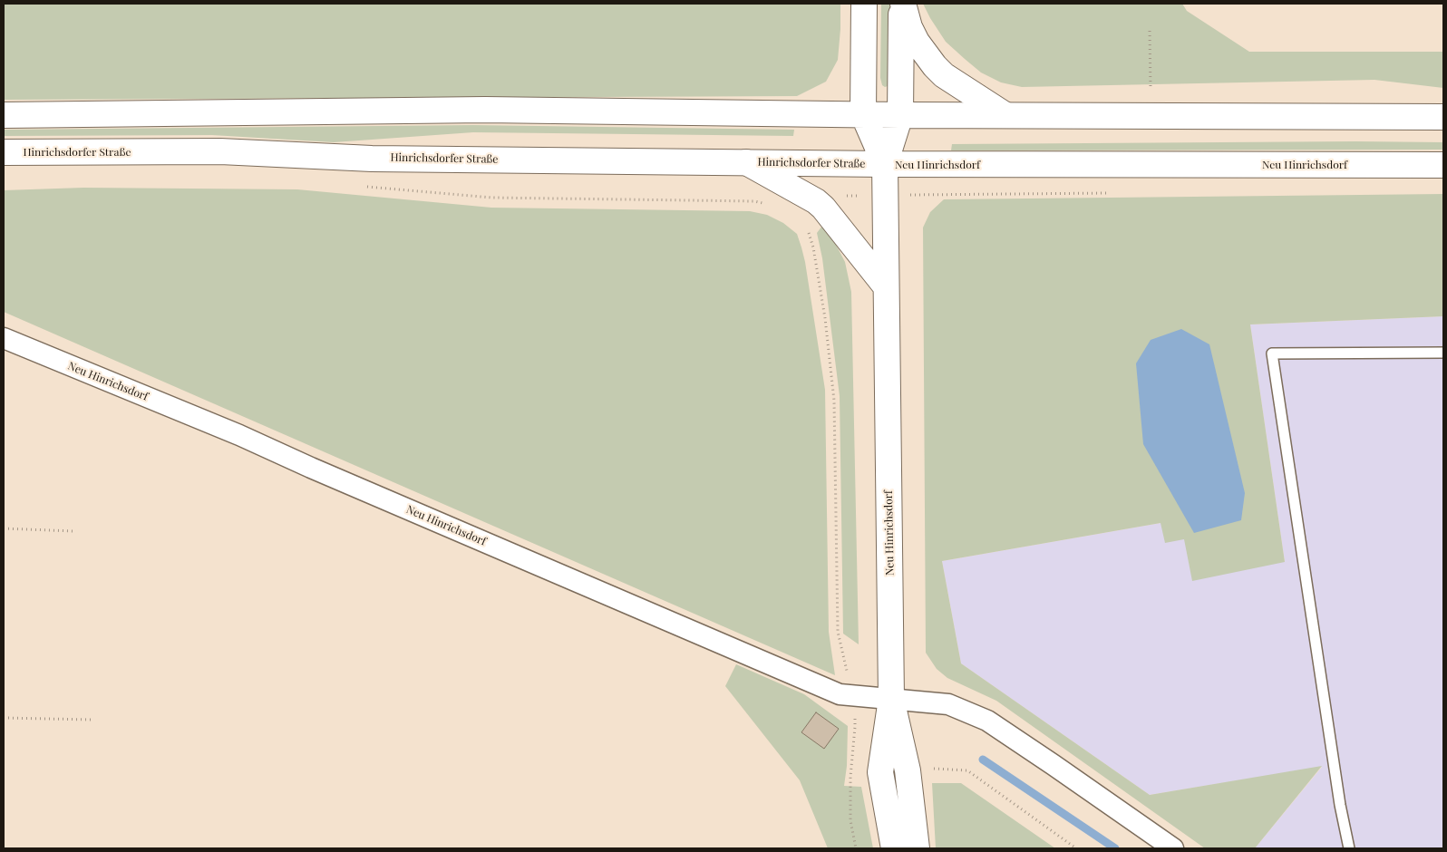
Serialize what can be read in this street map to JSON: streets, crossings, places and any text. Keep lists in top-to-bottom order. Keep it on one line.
{"streets":{"main road":["Hinrichsdorfer Straße","Neu Hinrichsdorf"]},"crossings":[["Hinrichsdorfer Straße","Neu Hinrichsdorf"]]}
